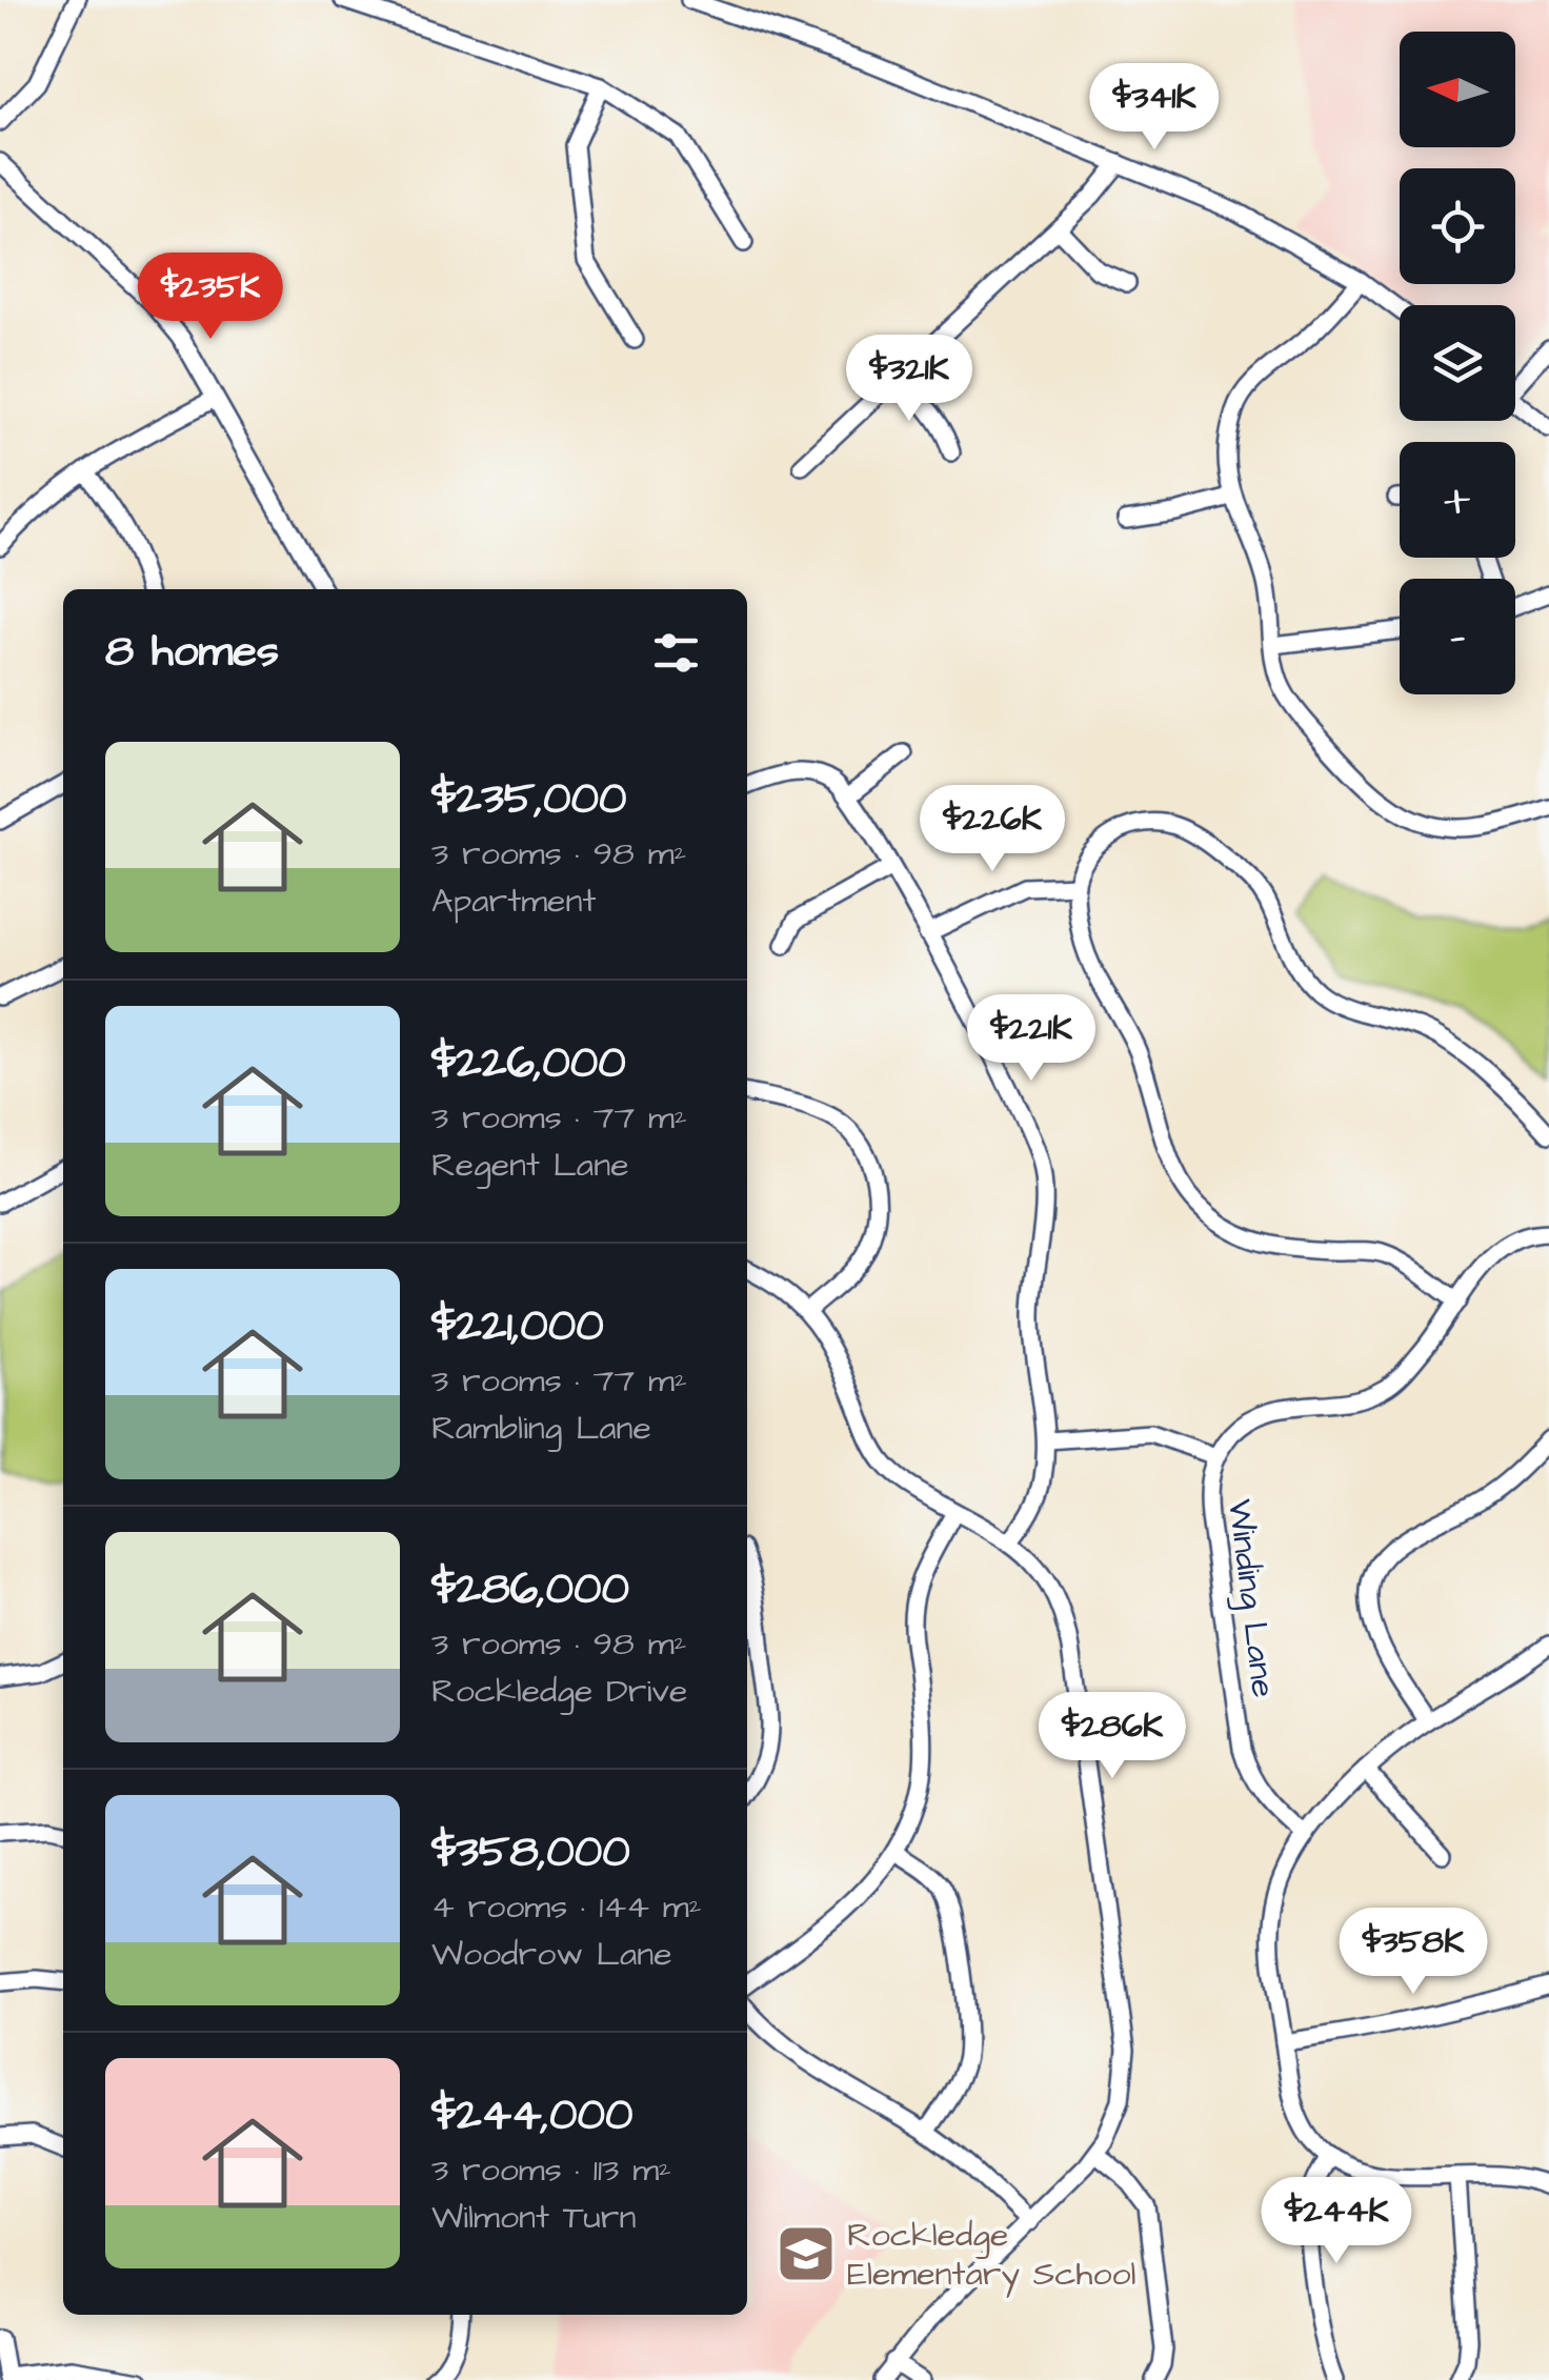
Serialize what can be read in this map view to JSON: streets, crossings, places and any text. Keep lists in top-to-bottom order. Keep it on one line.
{"streets":{"street":["Winding Lane"]},"places":{"school or university":["Rockledge Elementary School"]},"north":"left","page":{"map_buttons":["+","−"],"price":["$341K","$235K","$321K","$226K","$221K","$286K","$358K","$244K"],"heading":"8 homes","list":[{"name":"$235,000","note":"3 rooms · 98 m² · Apartment"},{"name":"$226,000","note":"3 rooms · 77 m² · Regent Lane"},{"name":"$221,000","note":"3 rooms · 77 m² · Rambling Lane"},{"name":"$286,000","note":"3 rooms · 98 m² · Rockledge Drive"},{"name":"$358,000","note":"4 rooms · 144 m² · Woodrow Lane"},{"name":"$244,000","note":"3 rooms · 113 m² · Wilmont Turn"}]}}
